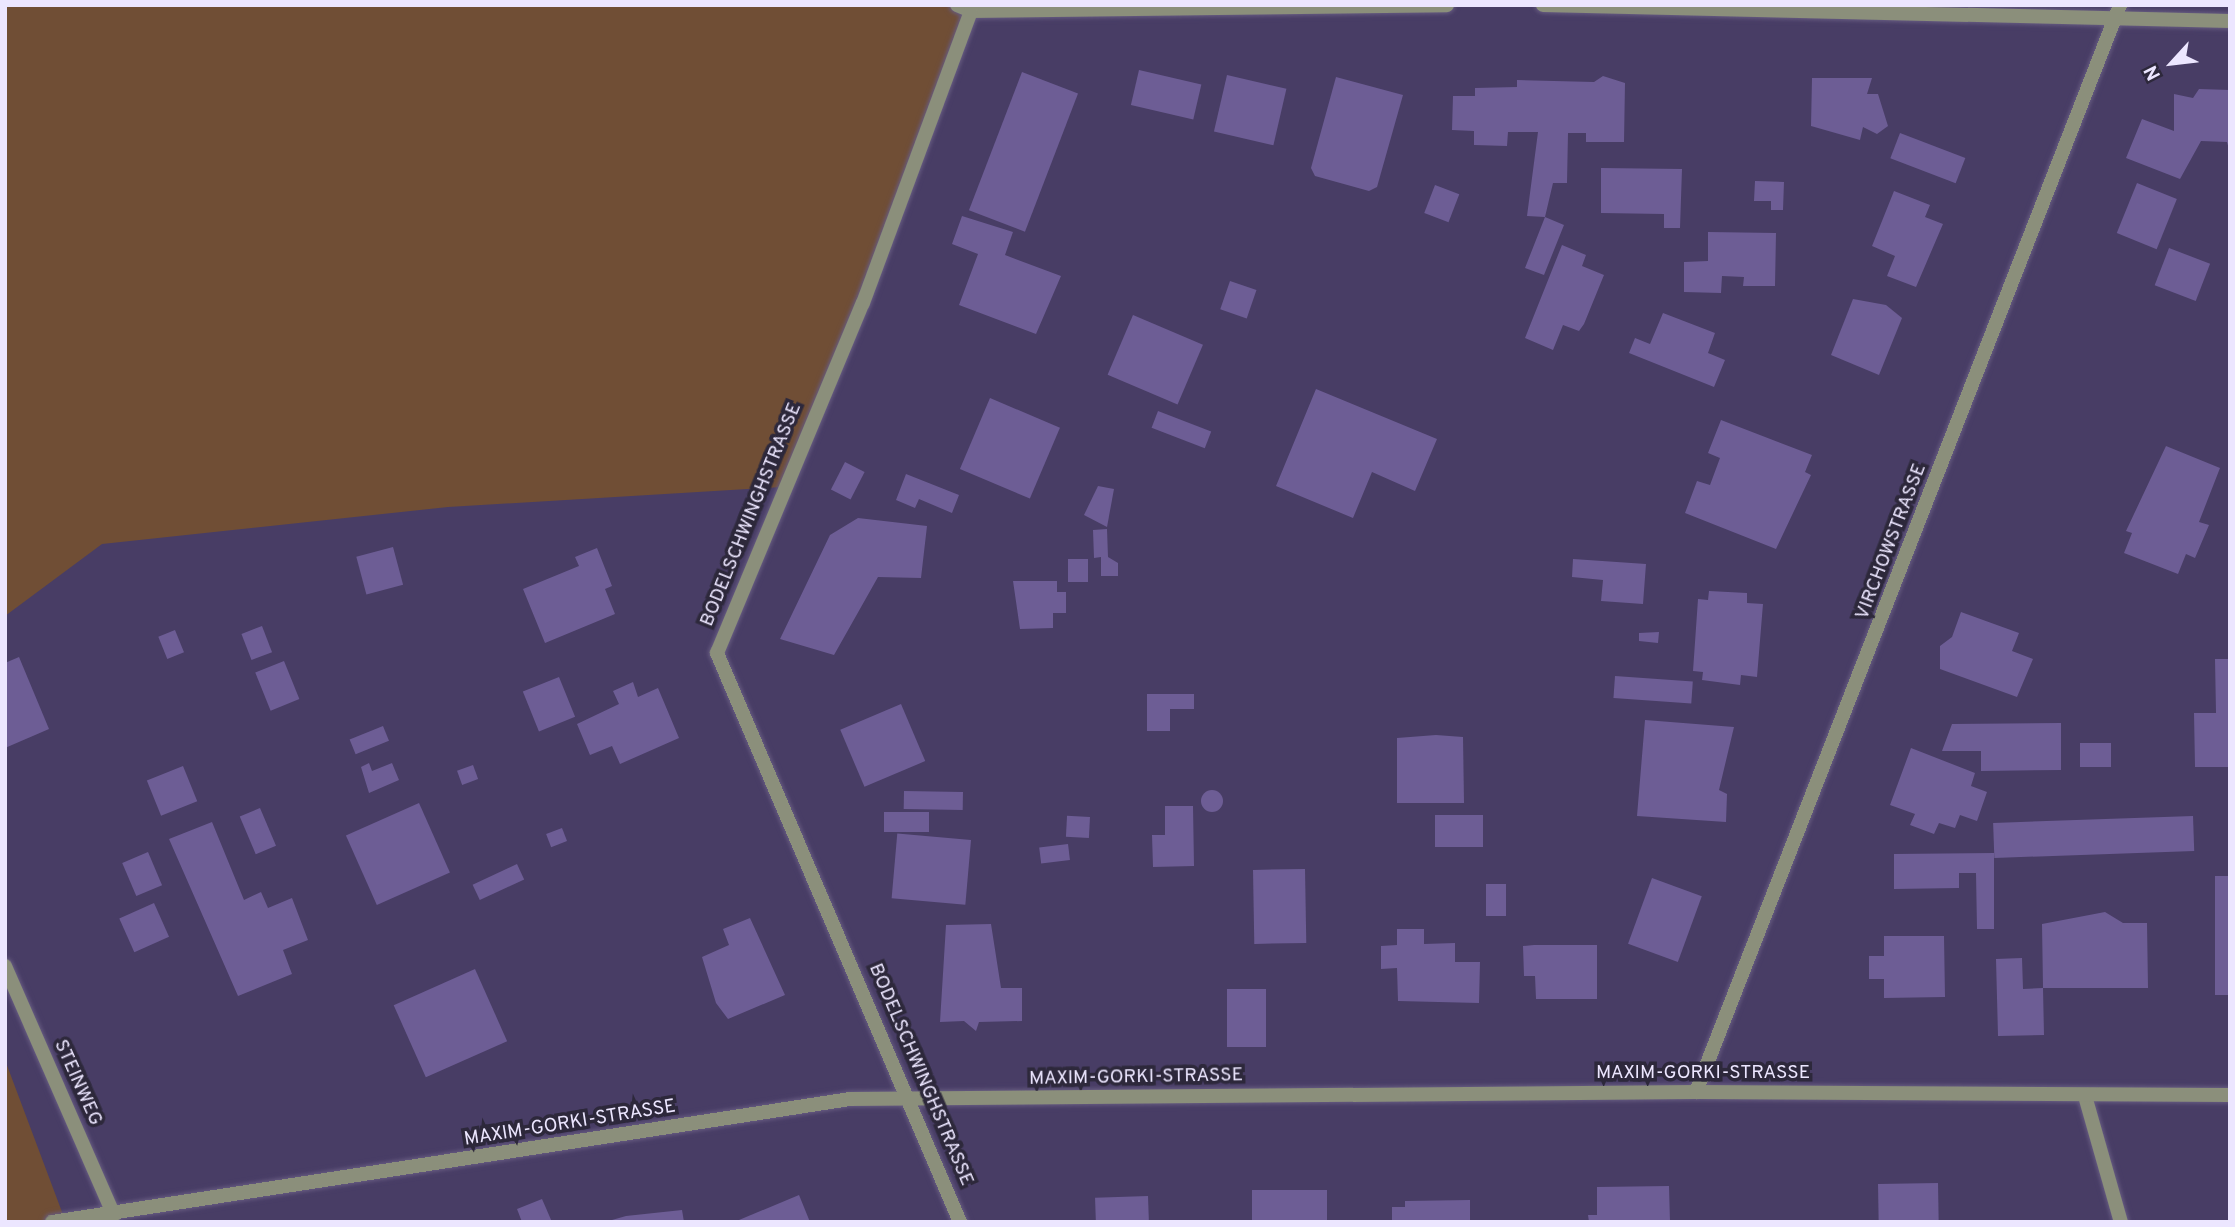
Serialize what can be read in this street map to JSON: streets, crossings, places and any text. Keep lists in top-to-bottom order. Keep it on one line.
{"streets":{"street":["BODELSCHWINGHSTRASSE","VIRCHOWSTRASSE","MAXIM-GORKI-STRASSE","STEINWEG"]},"crossings":[["BODELSCHWINGHSTRASSE","MAXIM-GORKI-STRASSE"],["VIRCHOWSTRASSE","MAXIM-GORKI-STRASSE"],["MAXIM-GORKI-STRASSE","STEINWEG"]],"north":"bottom left"}
